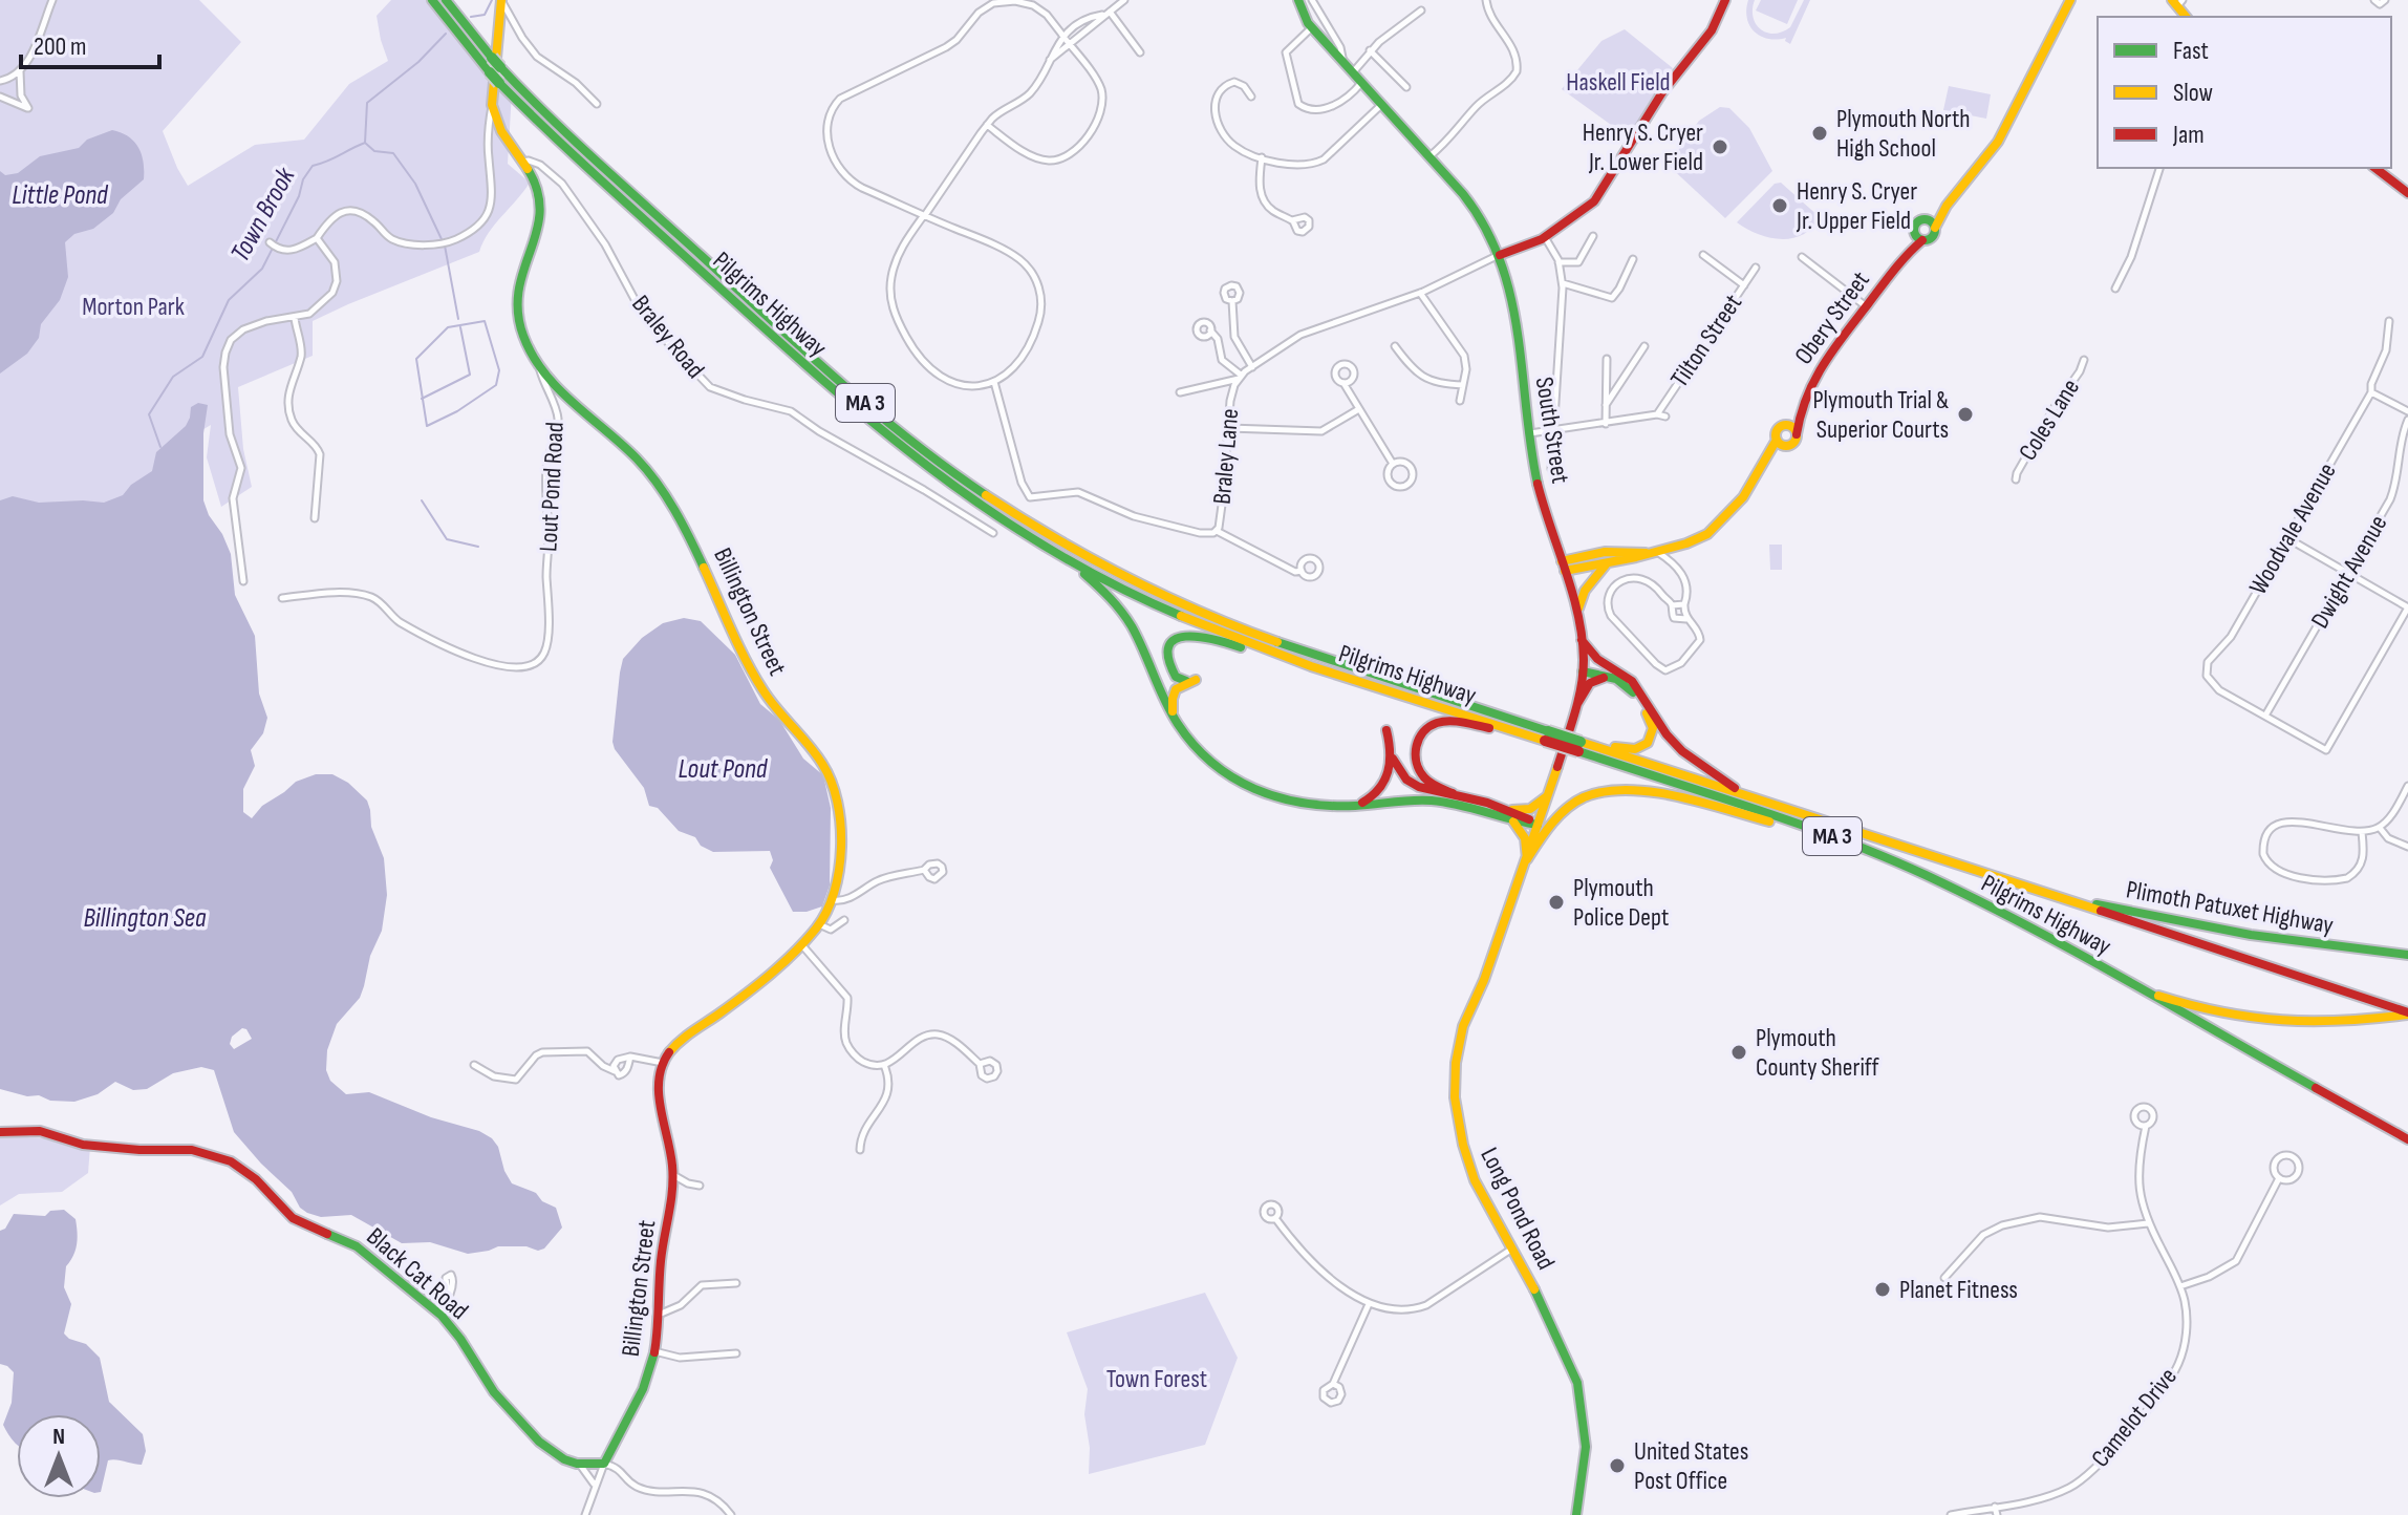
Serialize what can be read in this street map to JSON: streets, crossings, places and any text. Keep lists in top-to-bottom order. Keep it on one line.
{"streets":{"main road":["Pilgrims Highway","Obery Street","MA 3","South Street","Billington Street","Plimoth Patuxet Highway","Long Pond Road","Black Cat Road"],"street":["Braley Road","Tilton Street","Coles Lane","Braley Lane","Lout Pond Road","Woodvale Avenue","Dwight Avenue","Camelot Drive"]},"crossings":[["Pilgrims Highway","MA 3"],["Pilgrims Highway","Plimoth Patuxet Highway"],["Obery Street","South Street"],["Braley Road","Billington Street"],["South Street","Braley Lane"],["South Street","Long Pond Road"],["Lout Pond Road","Billington Street"],["Woodvale Avenue","Dwight Avenue"]],"water":["Little Pond","Town Brook","Lout Pond","Billington Sea"],"parks":["Haskell Field","Morton Park","Town Forest"],"places":["Plymouth North High School","Henry S. Cryer Jr. Lower Field","Henry S. Cryer Jr. Upper Field","Plymouth Trial & Superior Courts","Plymouth Police Dept","Plymouth County Sheriff","Planet Fitness","United States Post Office"],"legend":["Fast","Slow","Jam"],"scale_bar":"200 m","north":"top"}
